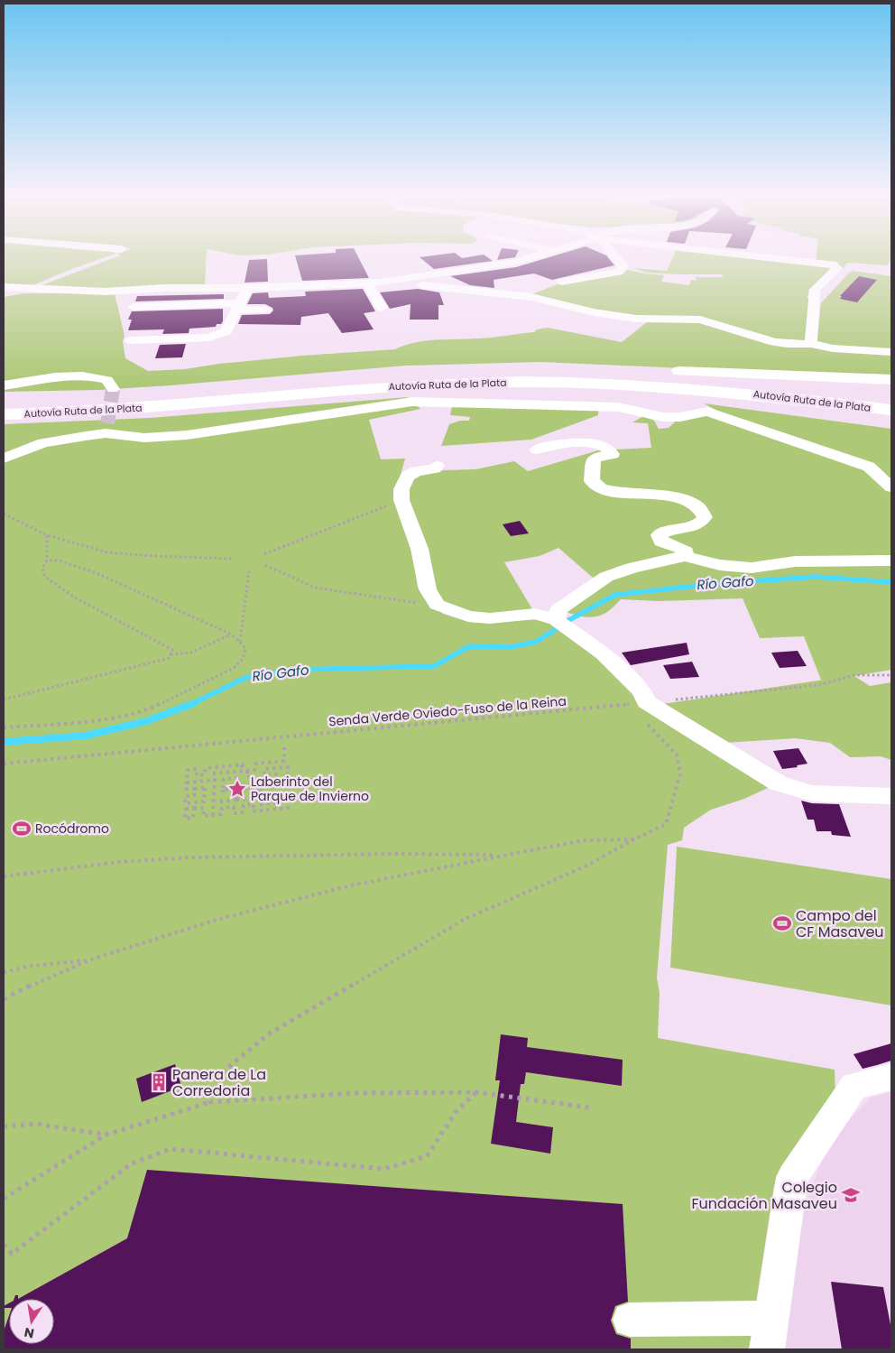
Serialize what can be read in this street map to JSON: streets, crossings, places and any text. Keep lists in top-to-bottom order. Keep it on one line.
{"streets":{"highway":["Autovía Ruta de la Plata"],"path":["Senda Verde Oviedo-Fuso de la Reina"]},"water":["Río Gafo"],"places":{"place":["Laberinto del Parque de Invierno"],"sports":["Rocódromo","Campo del CF Masaveu"],"building":["Panera de La Corredoria"],"school or university":["Colegio Fundación Masaveu"]},"north":"bottom"}
